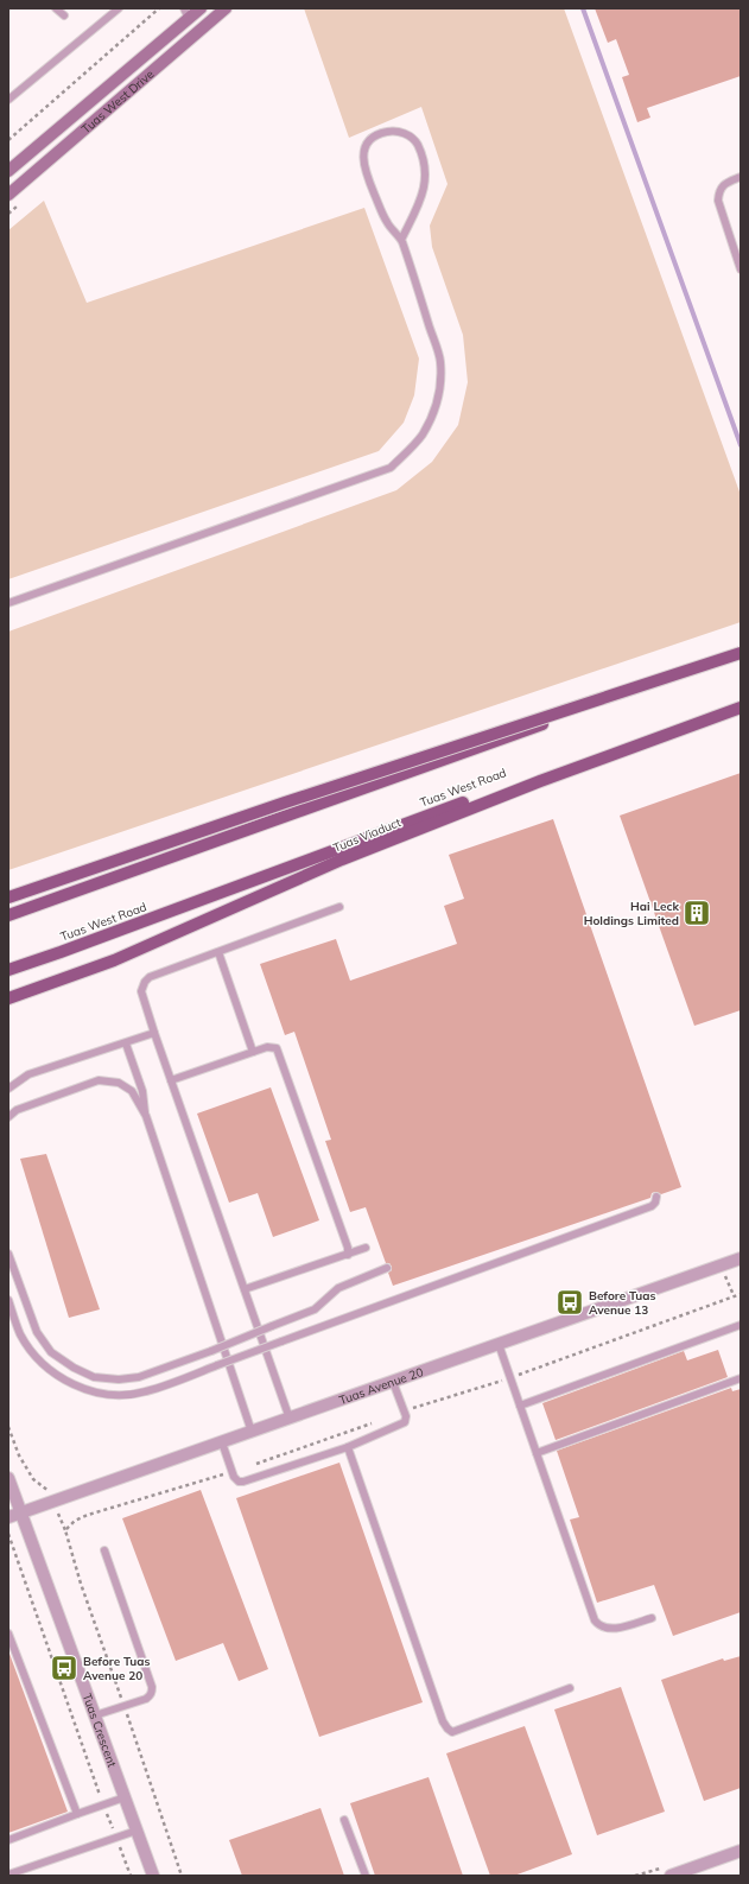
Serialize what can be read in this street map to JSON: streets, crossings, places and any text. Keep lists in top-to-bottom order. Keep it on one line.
{"streets":{"main road":["Tuas West Drive","Tuas West Road","Tuas Viaduct"],"street":["Tuas Avenue 20","Tuas Crescent"]},"crossings":[["Tuas Avenue 20","Tuas Crescent"]],"places":{"building":["Hai Leck Holdings Limited"],"bus stop":["Before Tuas Avenue 13","Before Tuas Avenue 20"]}}
